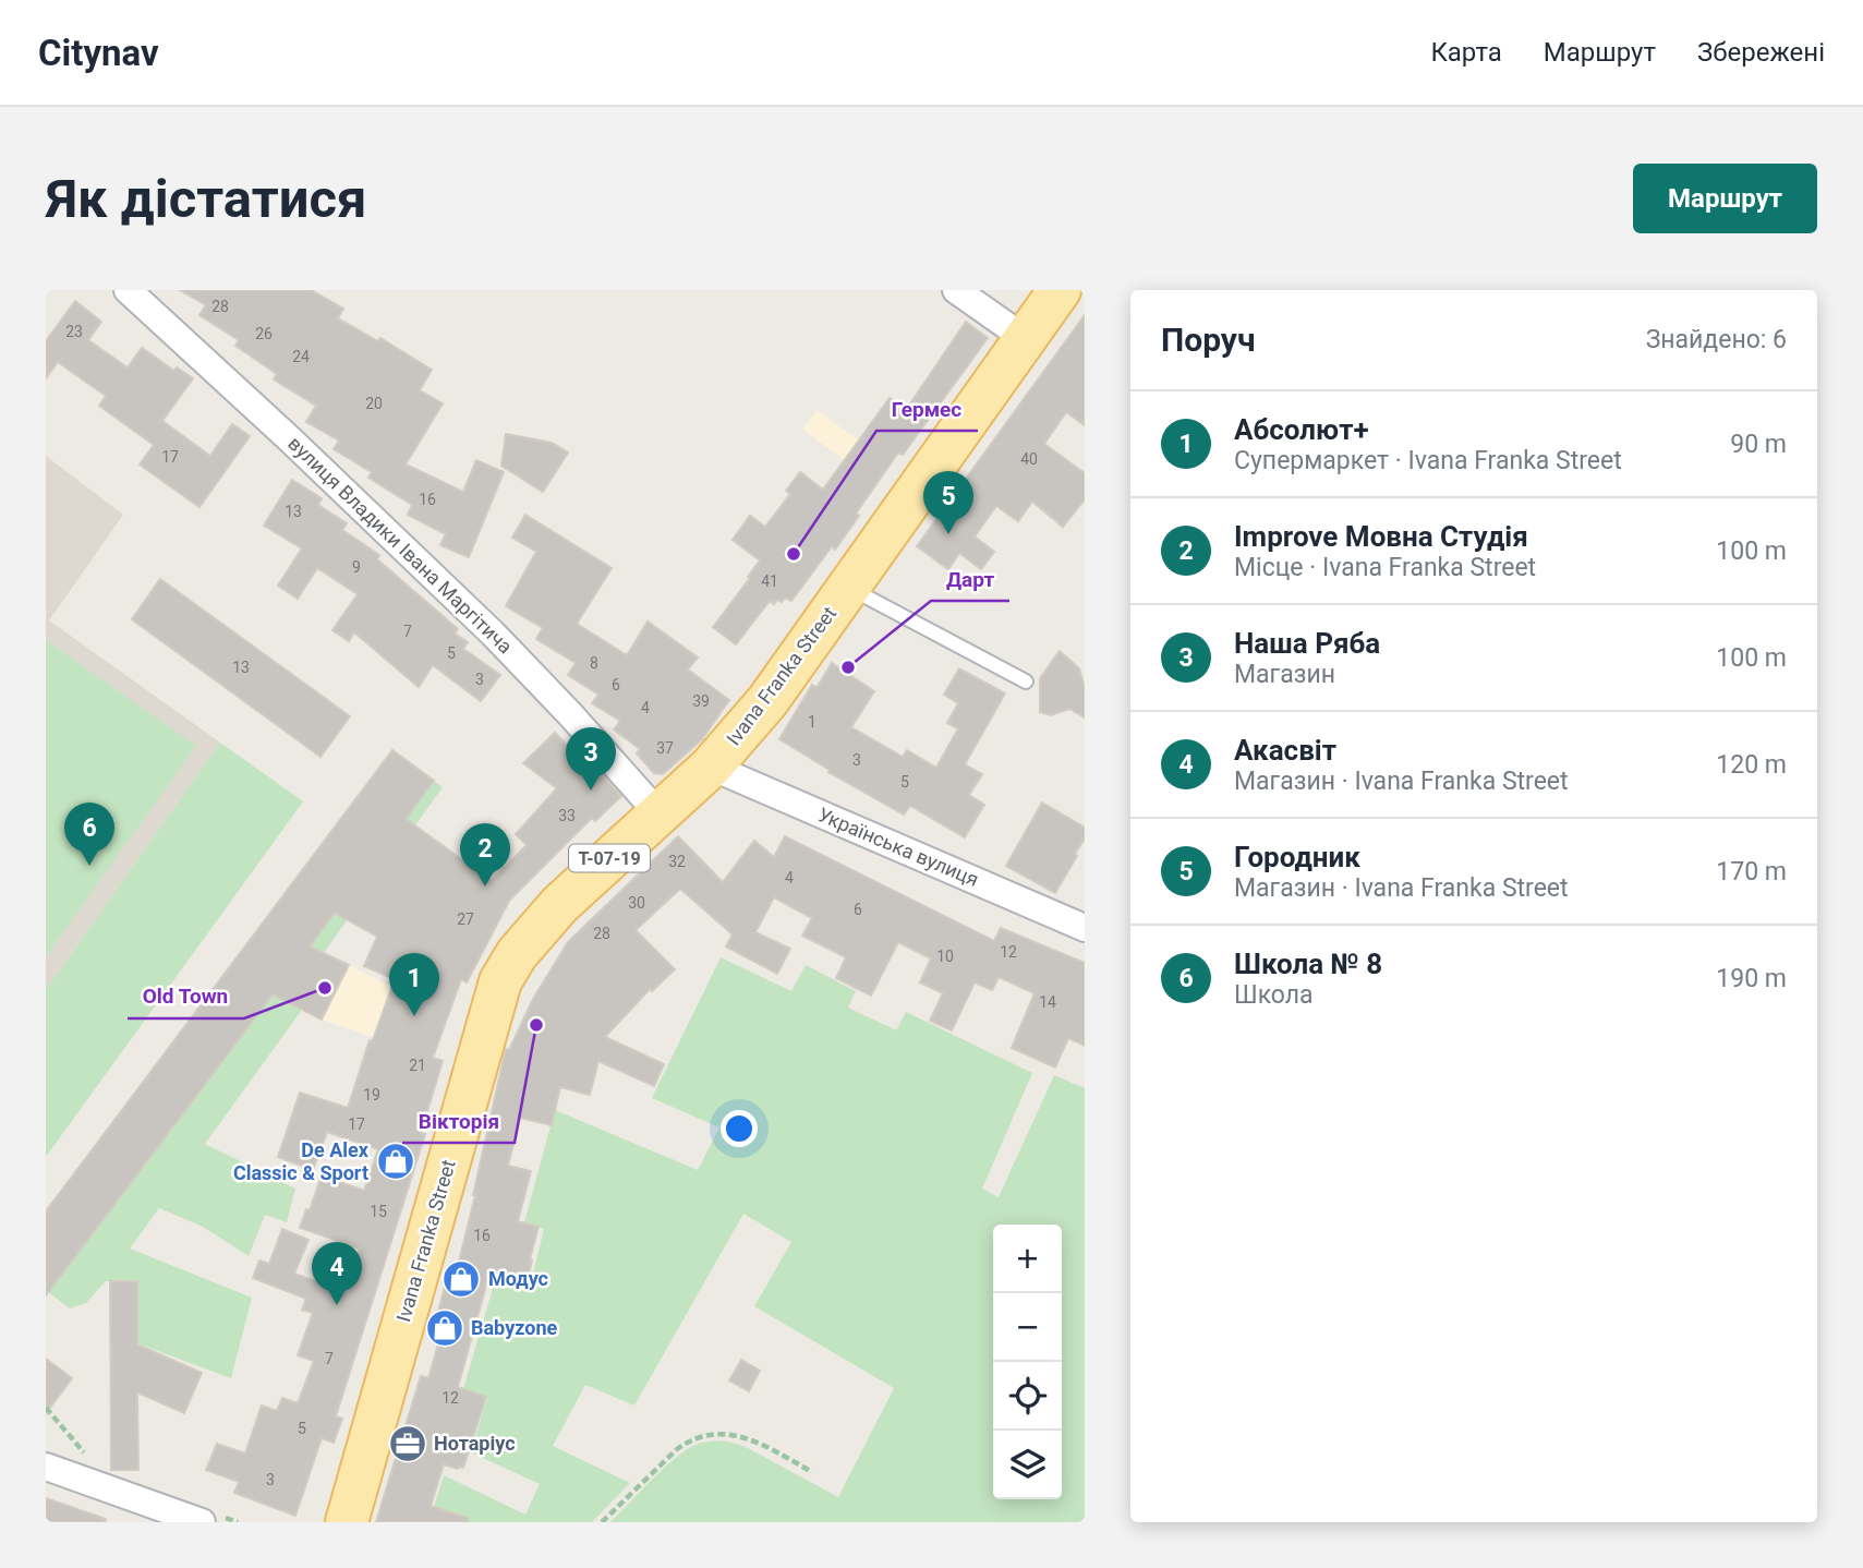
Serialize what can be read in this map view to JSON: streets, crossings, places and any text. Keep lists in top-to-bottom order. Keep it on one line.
{"streets":{"main road":["Ivana Franka Street","Т-07-19"],"street":["вулиця Владики Івана Маргітича","Українська вулиця"]},"crossings":[["вулиця Владики Івана Маргітича","Ivana Franka Street"],["Ivana Franka Street","Українська вулиця"]],"places":{"other":["Гермес","Дарт","Old Town","Вікторія"],"shop":["De Alex Classic & Sport","Модус","Babyzone"],"office":["Нотаріус"]},"house_numbers":["28","23","26","24","20","17","40","16","13","9","41","7","5","8","13","3","6","39","4","1","37","3","5","33","32","4","30","6","27","28","12","10","14","21","19","17","15","16","7","12","5","3"],"page":{"header":"Citynav","nav":["Карта","Маршрут","Збережені"],"buttons":"Маршрут","title":"Як дістатися","heading":["Поруч","Знайдено: 6"],"list":[{"mark":"1","name":"Абсолют+","note":"Супермаркет · Ivana Franka Street","value":"90 m"},{"mark":"2","name":"Improve Мовна Студія","note":"Місце · Ivana Franka Street","value":"100 m"},{"mark":"3","name":"Наша Ряба","note":"Магазин","value":"100 m"},{"mark":"4","name":"Акасвіт","note":"Магазин · Ivana Franka Street","value":"120 m"},{"mark":"5","name":"Городник","note":"Магазин · Ivana Franka Street","value":"170 m"},{"mark":"6","name":"Школа № 8","note":"Школа","value":"190 m"}],"pins":["5","3","6","2","1","4"],"map_buttons":["+","−"]}}
